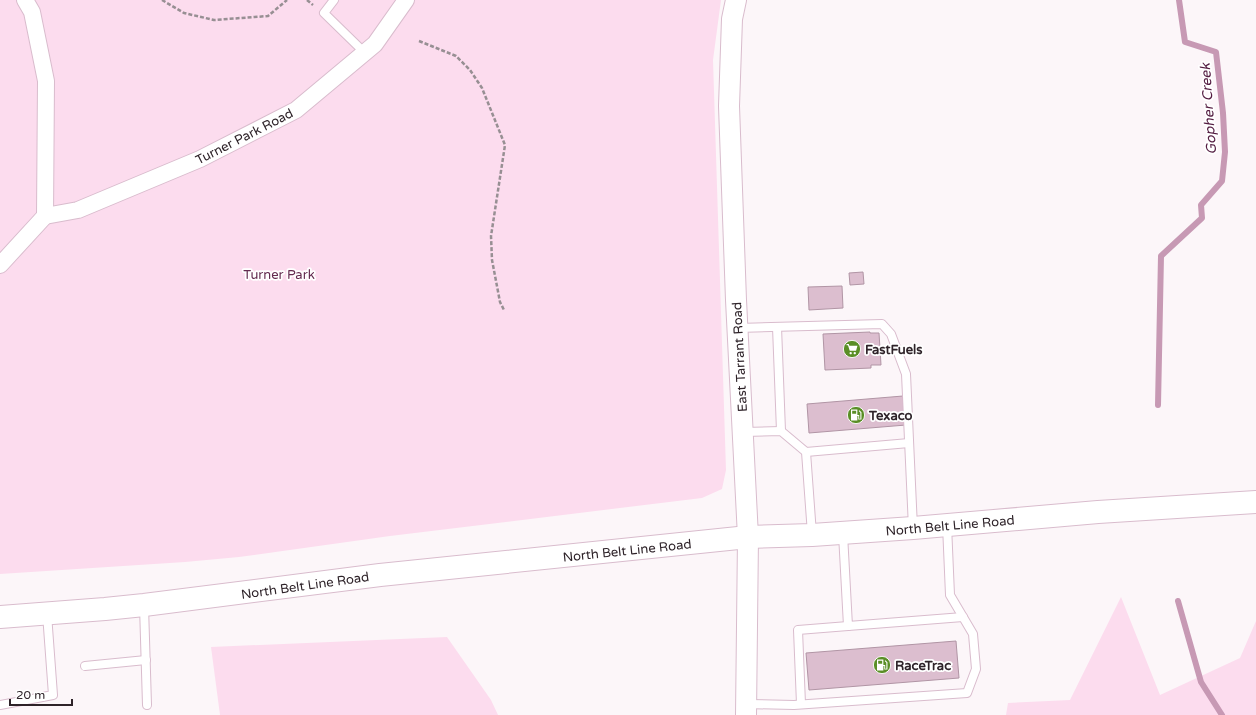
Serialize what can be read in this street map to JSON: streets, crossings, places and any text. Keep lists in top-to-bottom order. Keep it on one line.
{"streets":{"main road":["North Belt Line Road"],"street":["Turner Park Road","East Tarrant Road"]},"crossings":[["East Tarrant Road","North Belt Line Road"]],"water":["Gopher Creek"],"parks":["Turner Park"],"places":{"supermarket":["FastFuels"],"fuel station":["Texaco","RaceTrac"]},"scale_bar":"20 m"}
